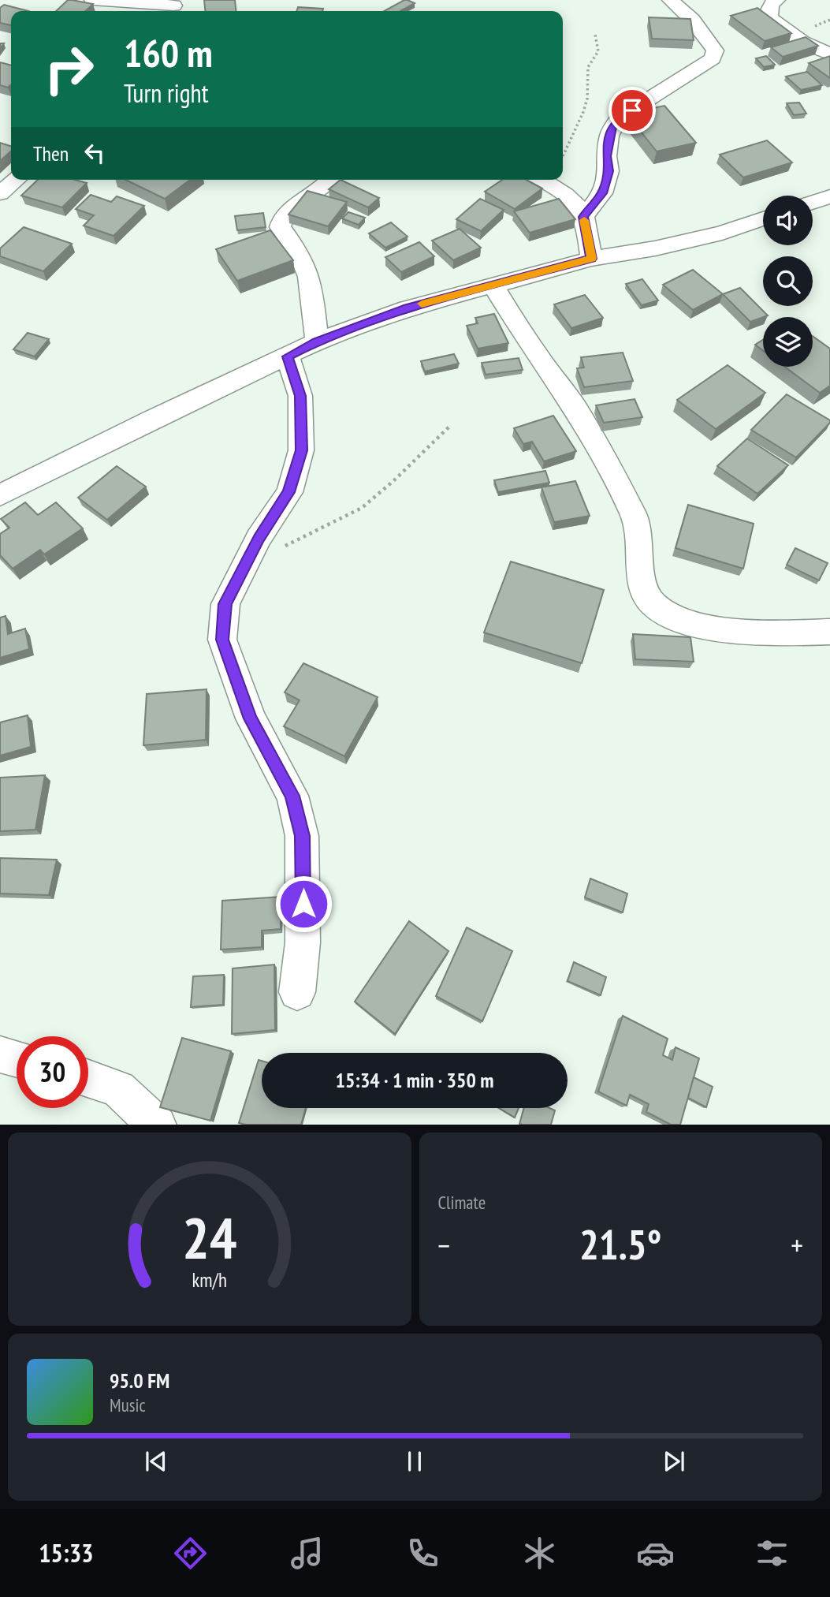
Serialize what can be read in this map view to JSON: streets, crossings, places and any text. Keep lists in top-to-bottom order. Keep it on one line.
{"page":{"turn":["160 m","Turn right"],"then":"Then","limit":"30","trip":"15:34 · 1 min · 350 m","tile":"Climate","heat":["−","21.5°","+"],"song":["95.0 FM","Music"],"tabs":"15:33","gauge":["24","km/h"]}}
